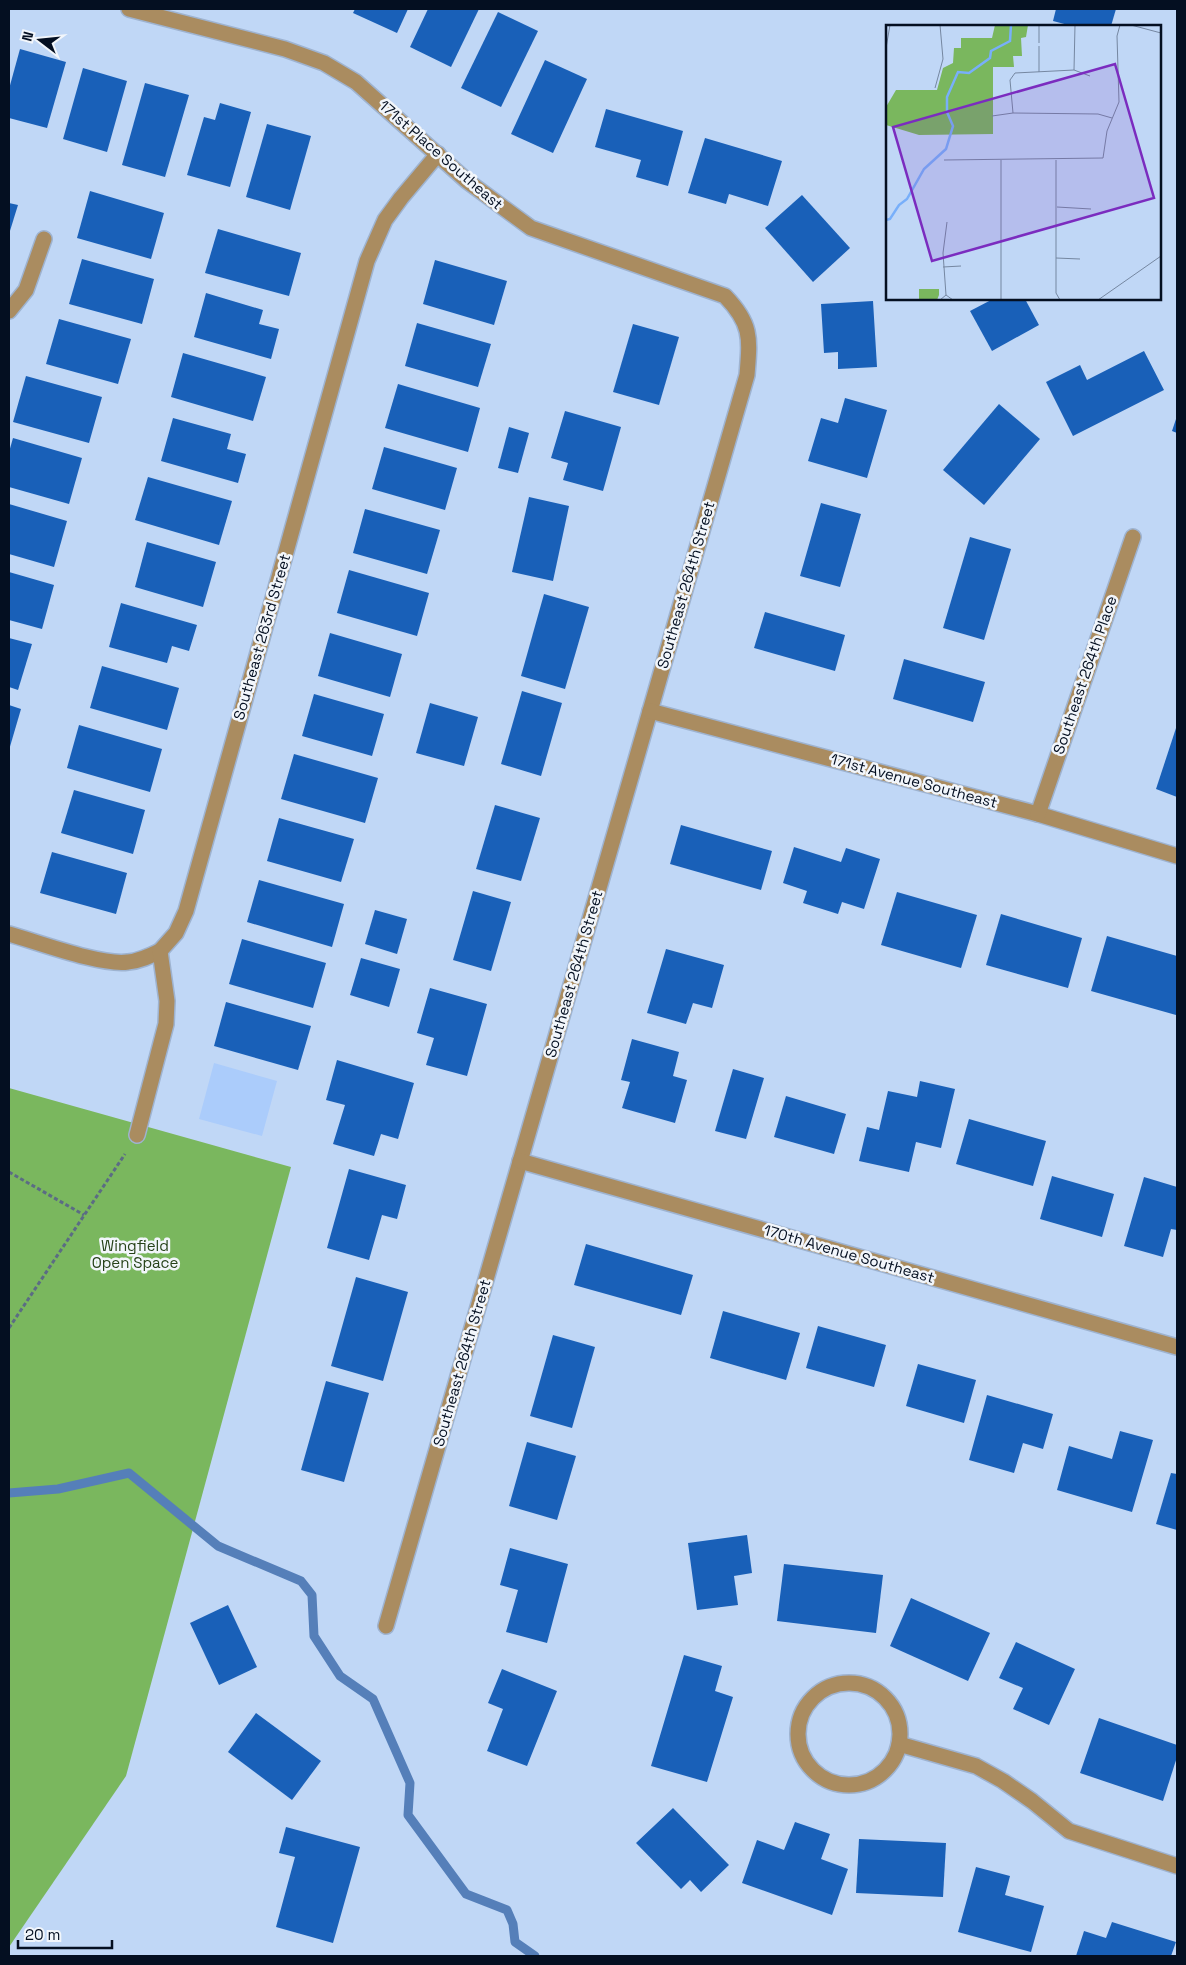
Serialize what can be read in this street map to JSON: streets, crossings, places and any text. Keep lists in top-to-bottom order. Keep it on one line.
{"streets":{"street":["171st Place Southeast","Southeast 264th Street","Southeast 263rd Street","Southeast 264th Place","171st Avenue Southeast","170th Avenue Southeast"]},"crossings":[["171st Place Southeast","Southeast 264th Street"],["171st Place Southeast","Southeast 263rd Street"],["Southeast 264th Street","171st Avenue Southeast"],["Southeast 264th Street","170th Avenue Southeast"],["Southeast 264th Place","171st Avenue Southeast"]],"parks":["Wingfield Open Space"],"scale_bar":"20 m","north":"left"}
